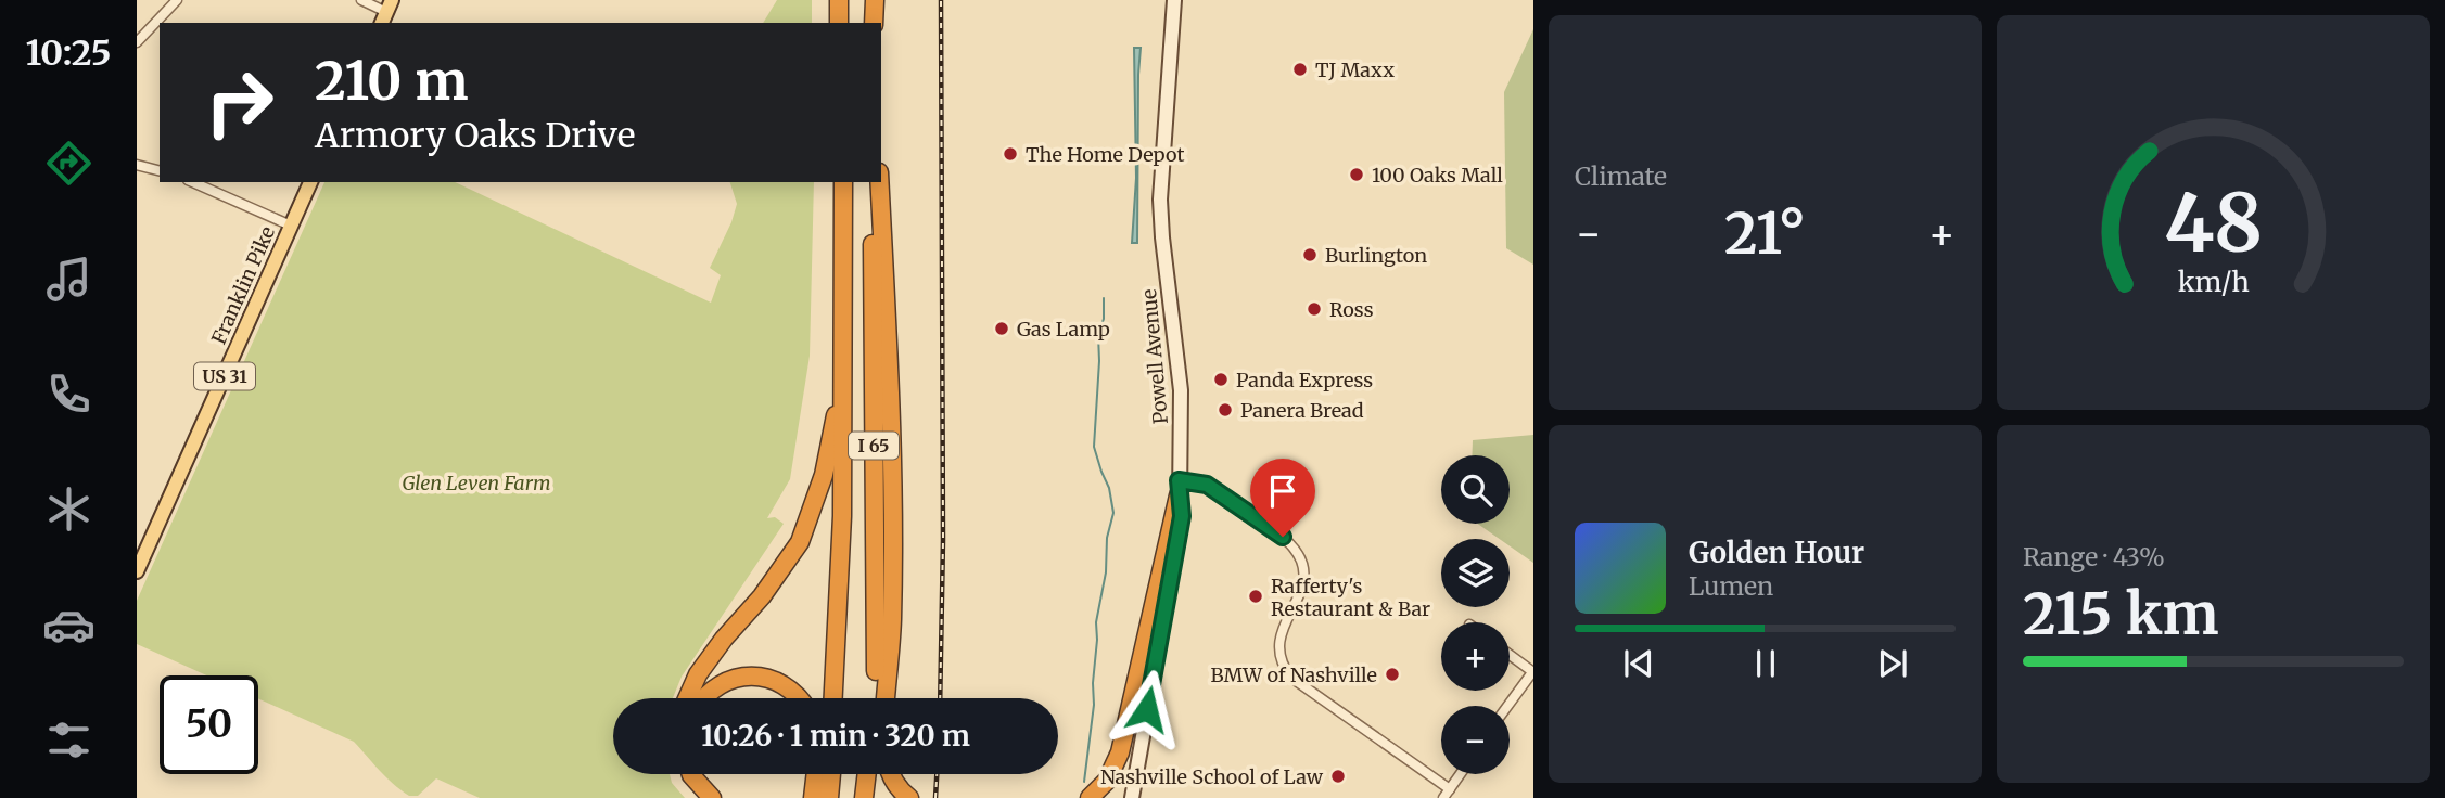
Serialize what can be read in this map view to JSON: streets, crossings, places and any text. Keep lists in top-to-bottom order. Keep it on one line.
{"streets":{"highway":["I 65"],"main road":["Franklin Pike","Powell Avenue","US 31"]},"parks":["Glen Leven Farm"],"places":["TJ Maxx","The Home Depot","100 Oaks Mall","Burlington","Ross","Gas Lamp","Panda Express","Panera Bread","Rafferty's Restaurant & Bar","BMW of Nashville","Nashville School of Law"],"page":{"tabs":"10:25","tile":["Climate",["Range · 43%","215 km"]],"turn":["210 m","Armory Oaks Drive"],"heat":["−","21°","+"],"map_buttons":["+","−"],"song":["Golden Hour","Lumen"],"limit":"50","trip":"10:26 · 1 min · 320 m","gauge":["48","km/h"]}}
